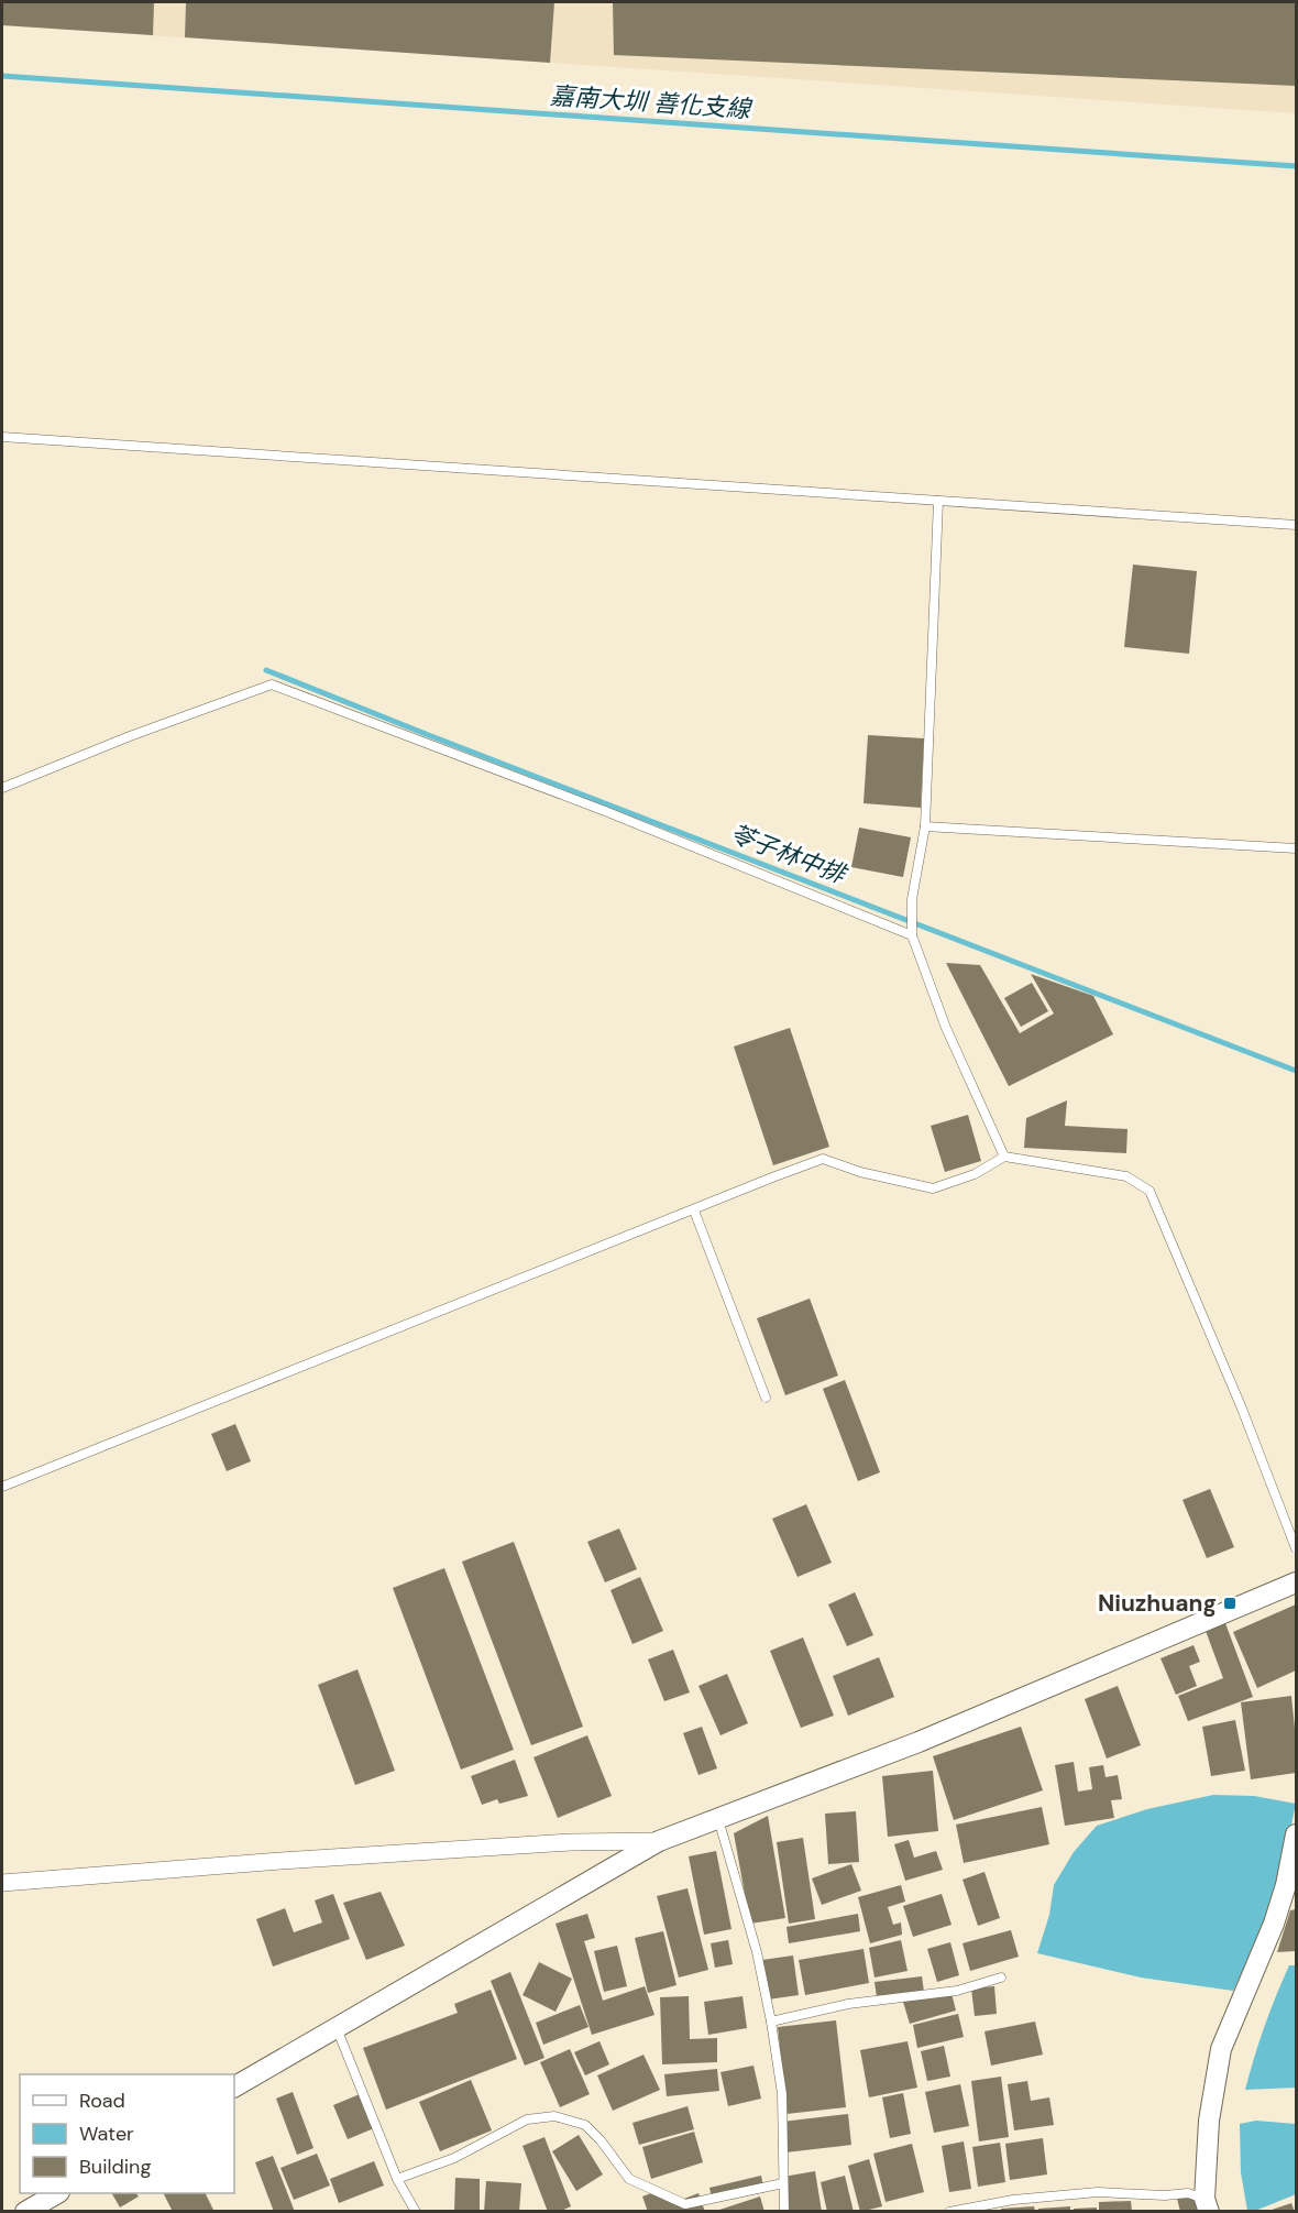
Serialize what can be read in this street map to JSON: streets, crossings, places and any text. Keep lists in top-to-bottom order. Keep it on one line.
{"water":["嘉南大圳 善化支線","苓子林中排"],"places":{"transit":["Niuzhuang"]},"legend":["Road","Water","Building"]}
